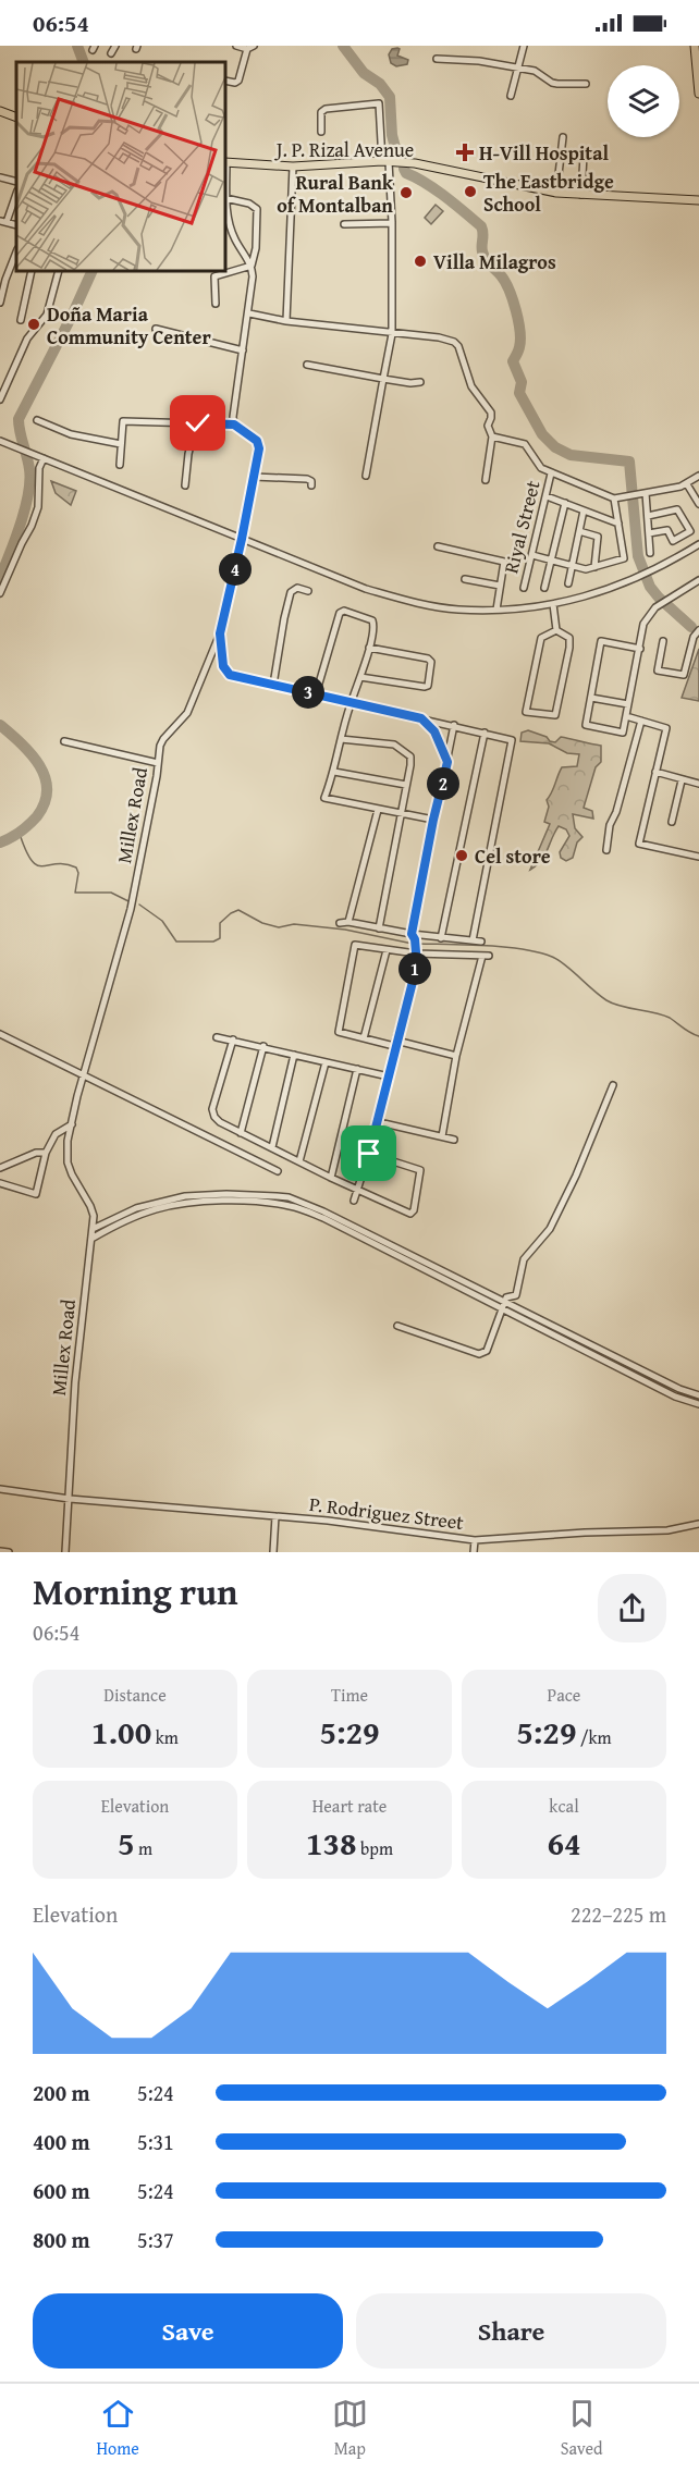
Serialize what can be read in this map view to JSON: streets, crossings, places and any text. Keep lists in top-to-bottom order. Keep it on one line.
{"streets":{"main road":["J. P. Rizal Avenue"],"street":["Riyal Street","Millex Road","P. Rodriguez Street"]},"crossings":[["Millex Road","P. Rodriguez Street"]],"places":{"health":["H-Vill Hospital"],"other":["The Eastbridge School","Rural Bank of Montalban","Villa Milagros","Doña Maria Community Center","Cel store"]},"page":{"status":"06:54","pins":["4","3","2","1"],"heading":["Morning run","06:54"],"stats":[["Distance","1.00 km"],["Time","5:29"],["Pace","5:29 /km"],["Elevation","5 m"],["Heart rate","138 bpm"],["kcal","64"]],"chart":["Elevation","222–225 m"],"list":[{"name":"200 m","note":"5:24"},{"name":"400 m","note":"5:31"},{"name":"600 m","note":"5:24"},{"name":"800 m","note":"5:37"}],"buttons":["Save","Share"],"tabs":["Home","Map","Saved"]}}
